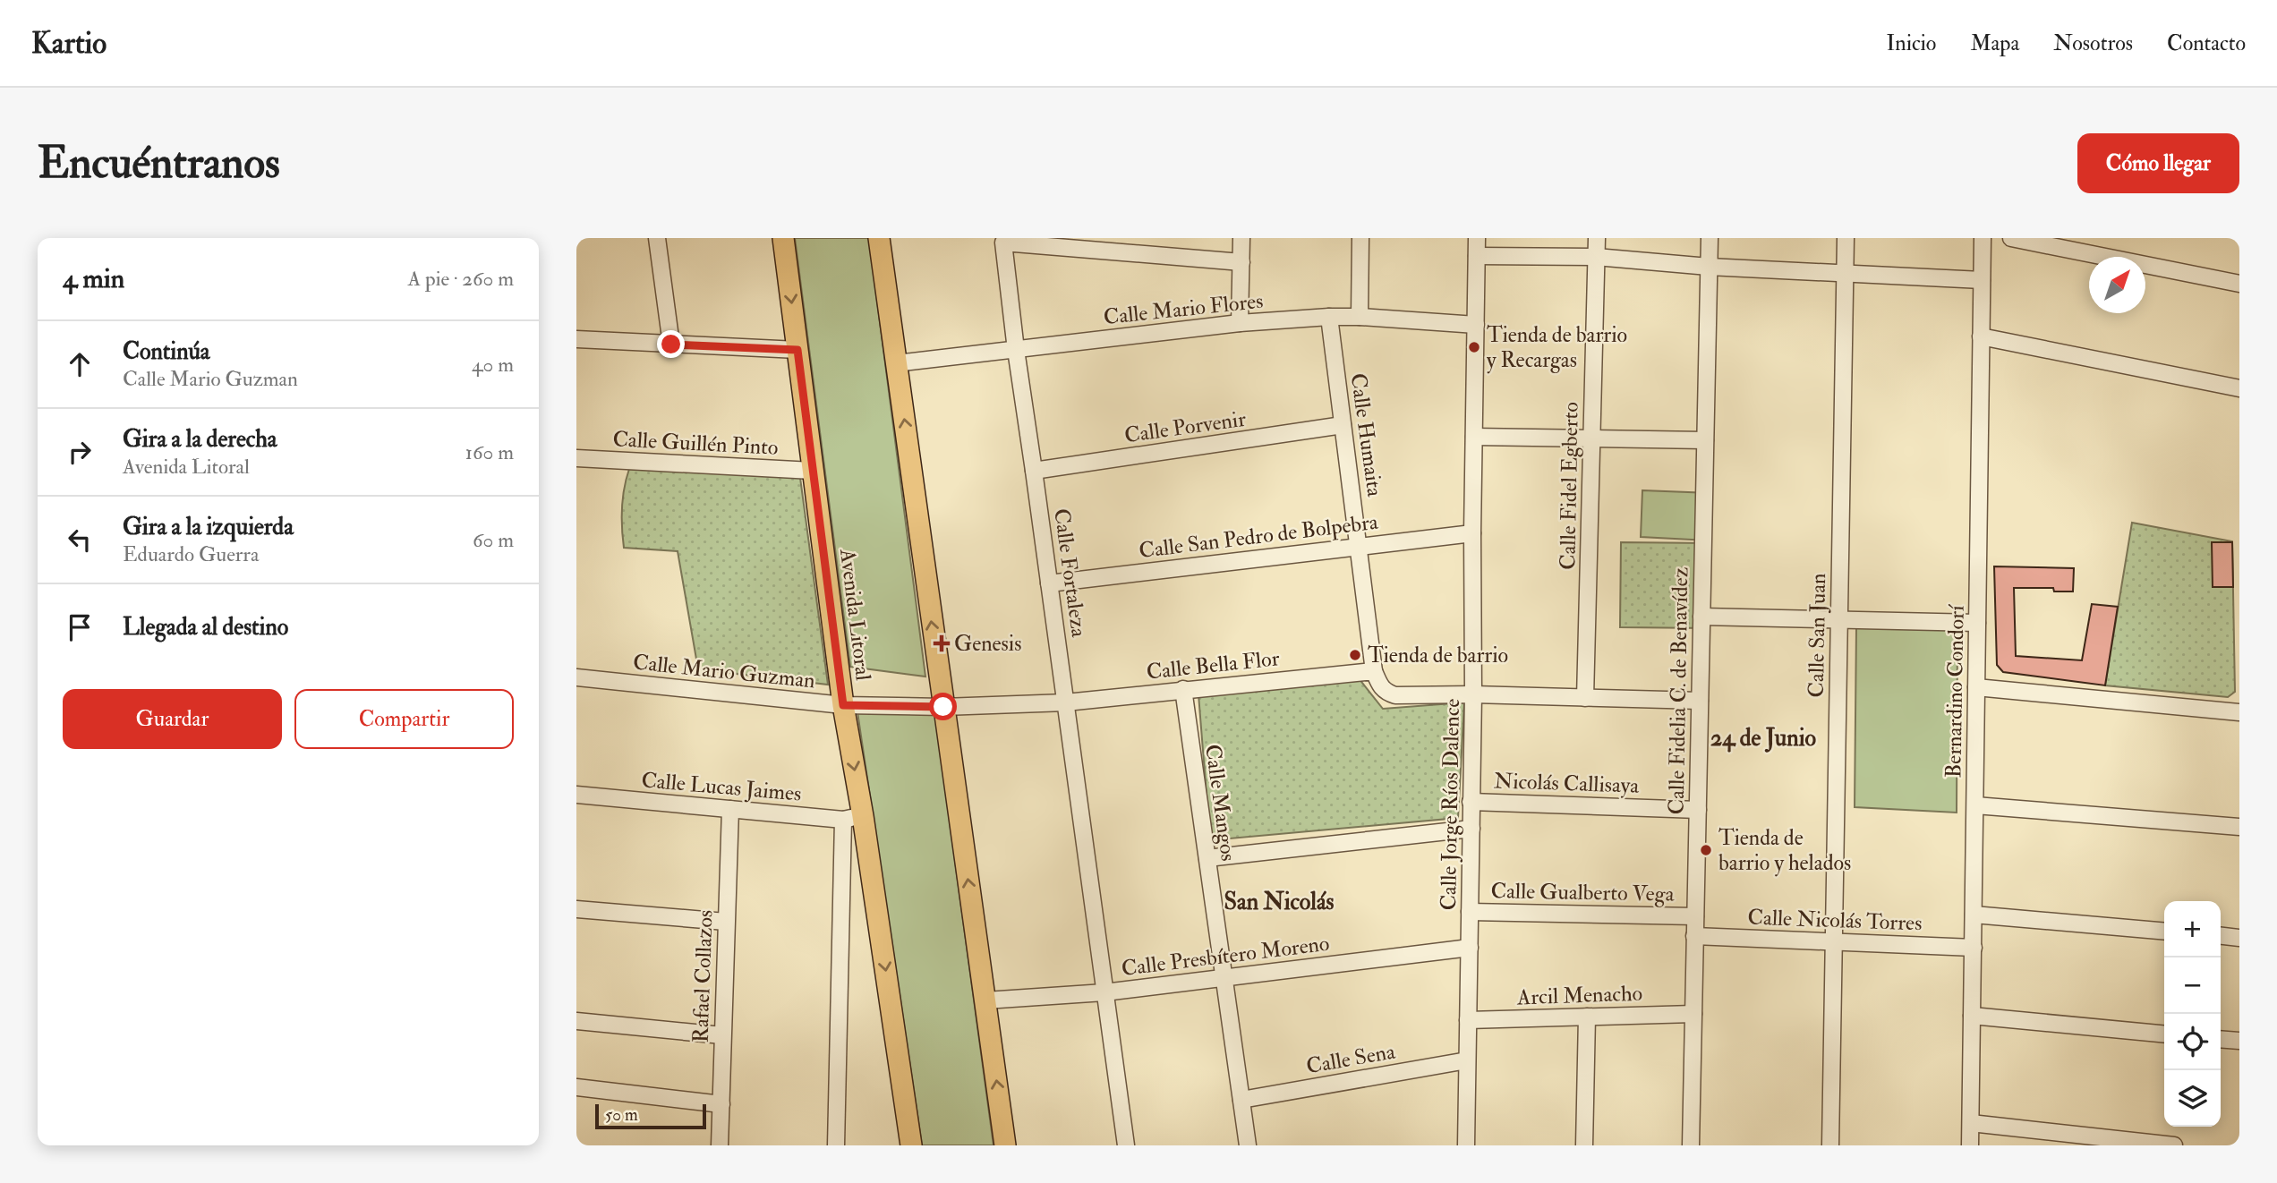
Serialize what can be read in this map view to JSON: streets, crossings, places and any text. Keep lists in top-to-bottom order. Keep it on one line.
{"streets":{"main road":["Avenida Litoral"],"street":["Calle Mario Flores","Calle Porvenir","Calle Humaita","Calle Guillén Pinto","Calle Fidel Egberto","Calle San Pedro de Bolpebra","Calle Fortaleza","Calle San Juan","Calle Bella Flor","Calle Mario Guzman","Calle Fidelia C. de Benavídez","Bernardino Condorí","Nicolás Callisaya","Calle Lucas Jaimes","Calle Mangos","Calle Jorge Ríos Dalence","Calle Gualberto Vega","Calle Nicolás Torres","Calle Presbítero Moreno","Rafael Collazos","Arcil Menacho","Calle Sena"]},"crossings":[["Calle Mario Flores","Calle Humaita"],["Calle Mario Flores","Calle Fortaleza"],["Calle Mario Flores","Calle Jorge Ríos Dalence"],["Calle Porvenir","Calle Humaita"],["Calle Porvenir","Calle Fortaleza"],["Calle Humaita","Calle San Pedro de Bolpebra"],["Calle Humaita","Calle Bella Flor"],["Calle Guillén Pinto","Avenida Litoral"],["Calle San Pedro de Bolpebra","Calle Fortaleza"],["Calle San Pedro de Bolpebra","Calle Jorge Ríos Dalence"],["Calle Fortaleza","Calle Bella Flor"],["Calle Fortaleza","Calle Presbítero Moreno"],["Avenida Litoral","Calle Mario Guzman"],["Avenida Litoral","Calle Lucas Jaimes"],["Calle San Juan","Calle Nicolás Torres"],["Calle Bella Flor","Calle Mario Guzman"],["Calle Bella Flor","Calle Mangos"],["Calle Fidelia C. de Benavídez","Nicolás Callisaya"],["Calle Fidelia C. de Benavídez","Calle Gualberto Vega"],["Calle Fidelia C. de Benavídez","Calle Nicolás Torres"],["Calle Fidelia C. de Benavídez","Arcil Menacho"],["Bernardino Condorí","Calle Nicolás Torres"],["Nicolás Callisaya","Calle Jorge Ríos Dalence"],["Calle Lucas Jaimes","Rafael Collazos"],["Calle Mangos","Calle Presbítero Moreno"],["Calle Mangos","Calle Sena"],["Calle Jorge Ríos Dalence","Calle Gualberto Vega"],["Calle Jorge Ríos Dalence","Calle Presbítero Moreno"],["Calle Jorge Ríos Dalence","Arcil Menacho"],["Calle Jorge Ríos Dalence","Calle Sena"]],"districts":["24 de Junio","San Nicolás"],"places":{"other":["Tienda de barrio y Recargas","Tienda de barrio","Tienda de barrio y helados"],"health":["Genesis"]},"scale_bar":"50 m","north":"top right","page":{"header":"Kartio","nav":["Inicio","Mapa","Nosotros","Contacto"],"buttons":["Cómo llegar",["Guardar","Compartir"]],"title":"Encuéntranos","heading":["4 min","A pie · 260 m"],"list":[["Continúa","Calle Mario Guzman","40 m"],["Gira a la derecha","Avenida Litoral","160 m"],["Gira a la izquierda","Eduardo Guerra","60 m"],"Llegada al destino"],"map_buttons":["+","−"],"scale":"50 m"}}
